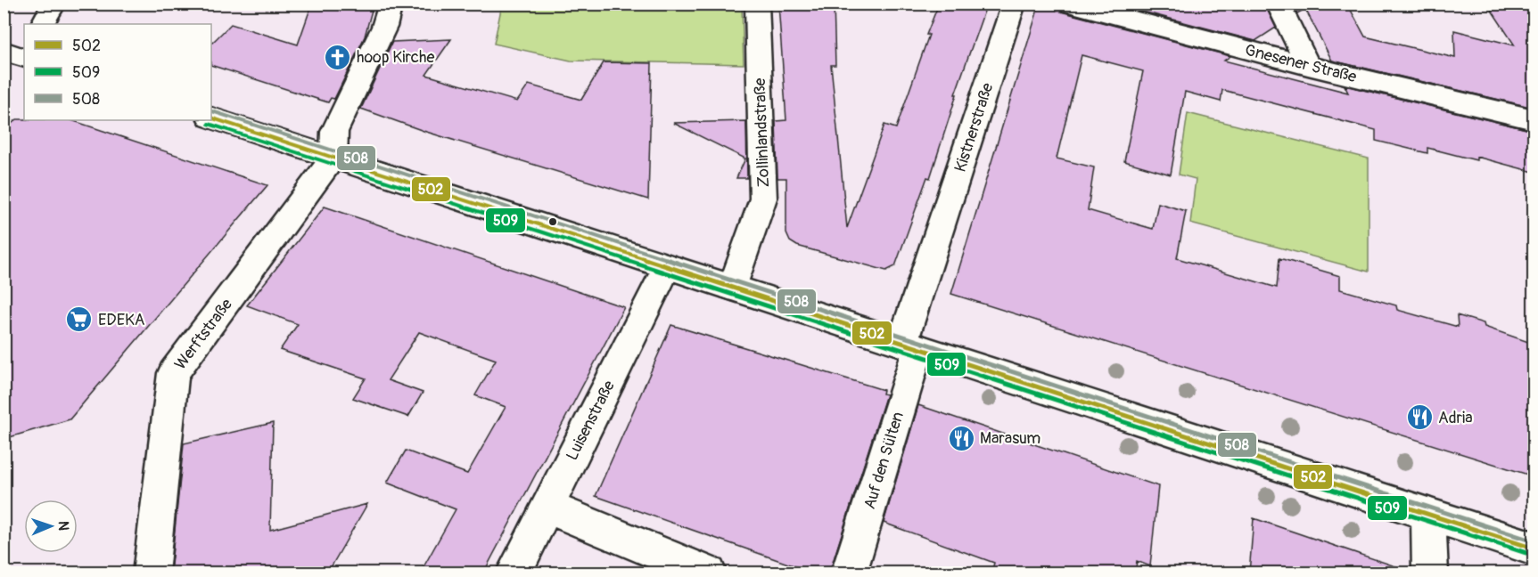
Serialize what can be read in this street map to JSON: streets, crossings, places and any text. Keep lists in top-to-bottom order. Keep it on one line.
{"streets":{"street":["Gnesener Straße","Kistnerstraße","Zollinlandstraße","Werftstraße","Luisenstraße","Auf den Sülten"]},"crossings":[["Kistnerstraße","Auf den Sülten"]],"places":{"church":["hoop Kirche"],"supermarket":["EDEKA"],"restaurant":["Adria","Marasum"]},"lines":["transit line 508","transit line 502","transit line 509"],"legend":["502","509","508"],"north":"right"}
